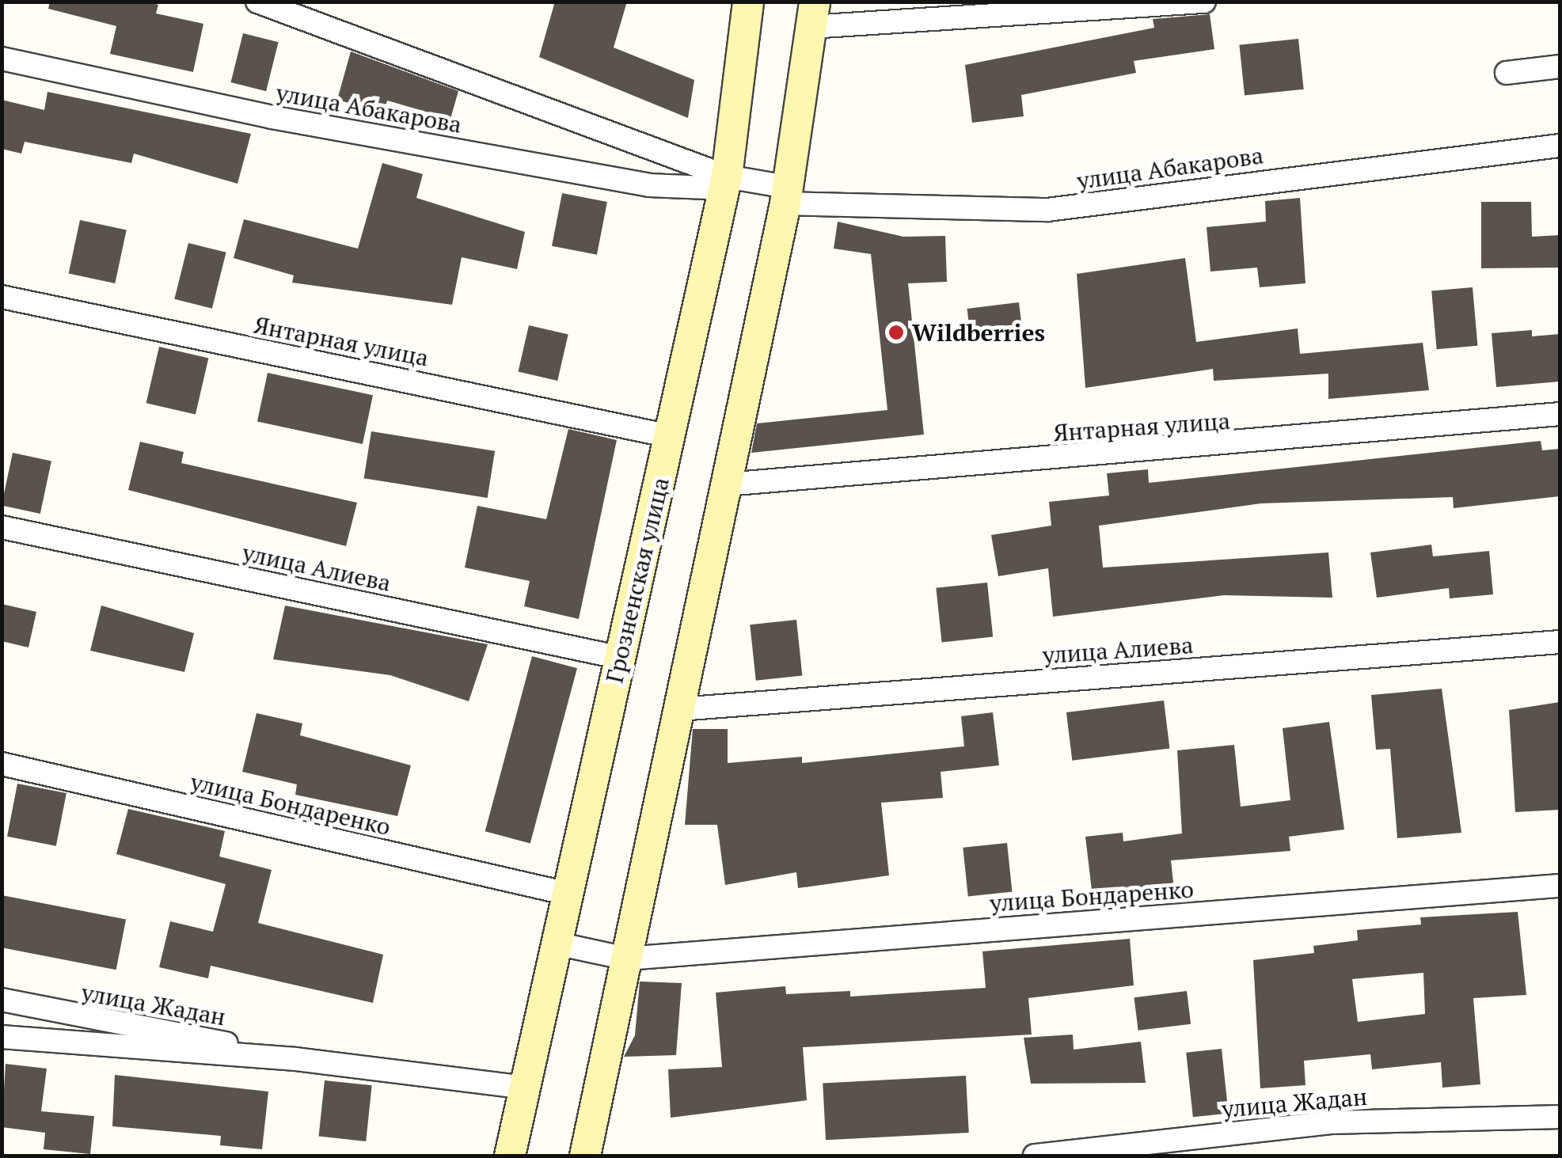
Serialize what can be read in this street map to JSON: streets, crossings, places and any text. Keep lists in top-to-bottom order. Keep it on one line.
{"streets":{"street":["улица Абакарова","Янтарная улица","улица Алиева","Грозненская улица","улица Бондаренко","улица Жадан"]},"crossings":[["улица Абакарова","Грозненская улица"],["Янтарная улица","Грозненская улица"],["улица Алиева","Грозненская улица"],["Грозненская улица","улица Бондаренко"]],"places":["Wildberries"]}
